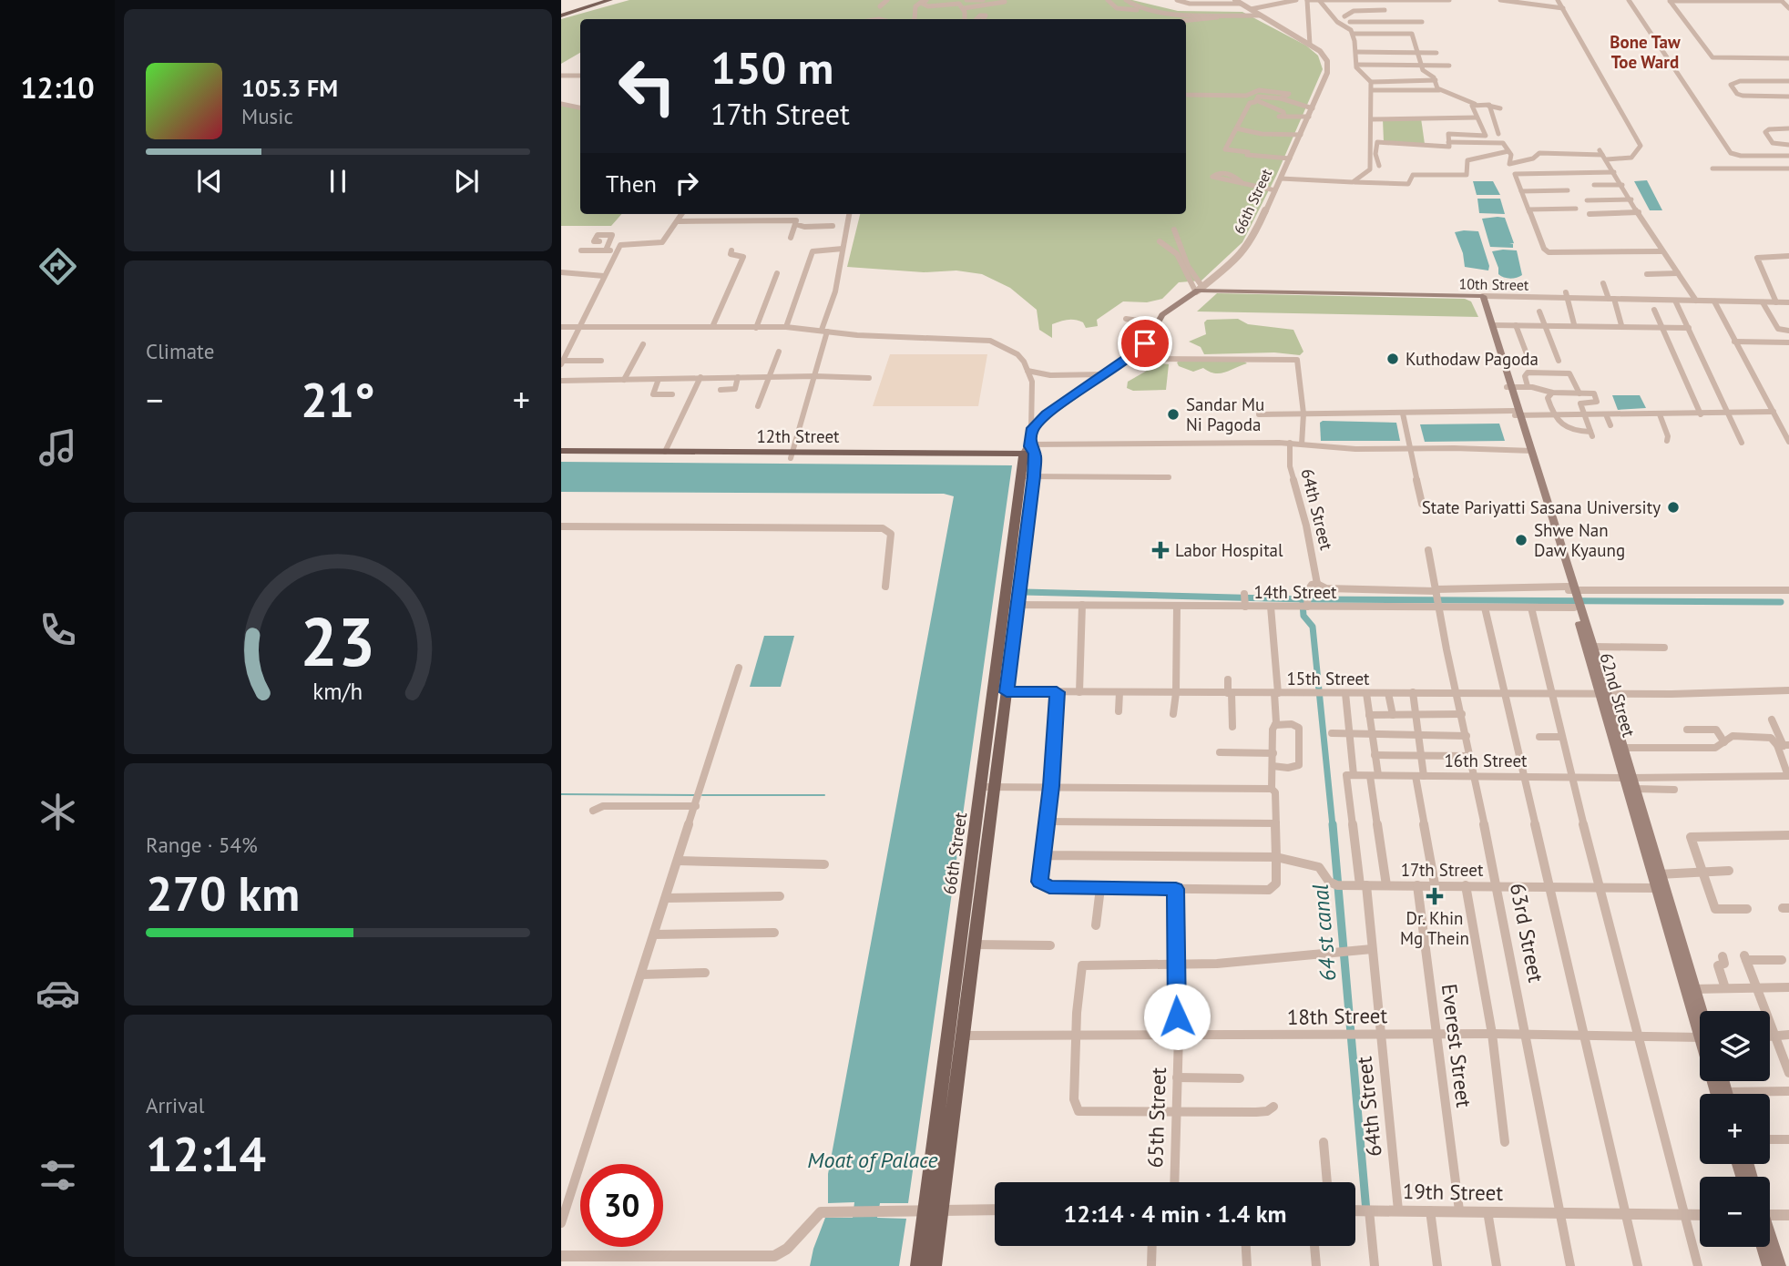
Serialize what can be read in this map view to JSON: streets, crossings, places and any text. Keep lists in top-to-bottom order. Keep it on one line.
{"streets":{"main road":["66th Street","10th Street","12th Street","62nd Street"],"street":["64th Street","14th Street","15th Street","16th Street","17th Street","63rd Street","18th Street","Everest Street","65th Street","19th Street"]},"crossings":[["66th Street","10th Street"],["66th Street","12th Street"],["66th Street","64th Street"],["66th Street","14th Street"],["66th Street","15th Street"],["66th Street","18th Street"],["10th Street","62nd Street"],["12th Street","64th Street"],["12th Street","62nd Street"],["64th Street","15th Street"],["64th Street","16th Street"],["64th Street","17th Street"],["64th Street","18th Street"],["64th Street","19th Street"],["14th Street","62nd Street"],["14th Street","63rd Street"],["15th Street","62nd Street"],["15th Street","63rd Street"],["62nd Street","16th Street"],["62nd Street","17th Street"],["16th Street","63rd Street"],["17th Street","63rd Street"],["17th Street","Everest Street"],["63rd Street","18th Street"],["63rd Street","19th Street"],["18th Street","Everest Street"],["18th Street","65th Street"],["Everest Street","19th Street"]],"districts":["Bone Taw Toe Ward"],"water":["64 st canal","Moat of Palace"],"places":{"other":["Kuthodaw Pagoda","Sandar Mu Ni Pagoda","State Pariyatti Sasana University","Shwe Nan Daw Kyaung"],"health":["Labor Hospital","Dr. Khin Mg Thein"]},"page":{"tabs":"12:10","turn":["150 m","17th Street"],"song":["105.3 FM","Music"],"then":"Then","tile":["Climate",["Range · 54%","270 km"],["Arrival","12:14"]],"heat":["−","21°","+"],"map_buttons":["+","−"],"limit":"30","trip":"12:14 · 4 min · 1.4 km","gauge":["23","km/h"]}}
